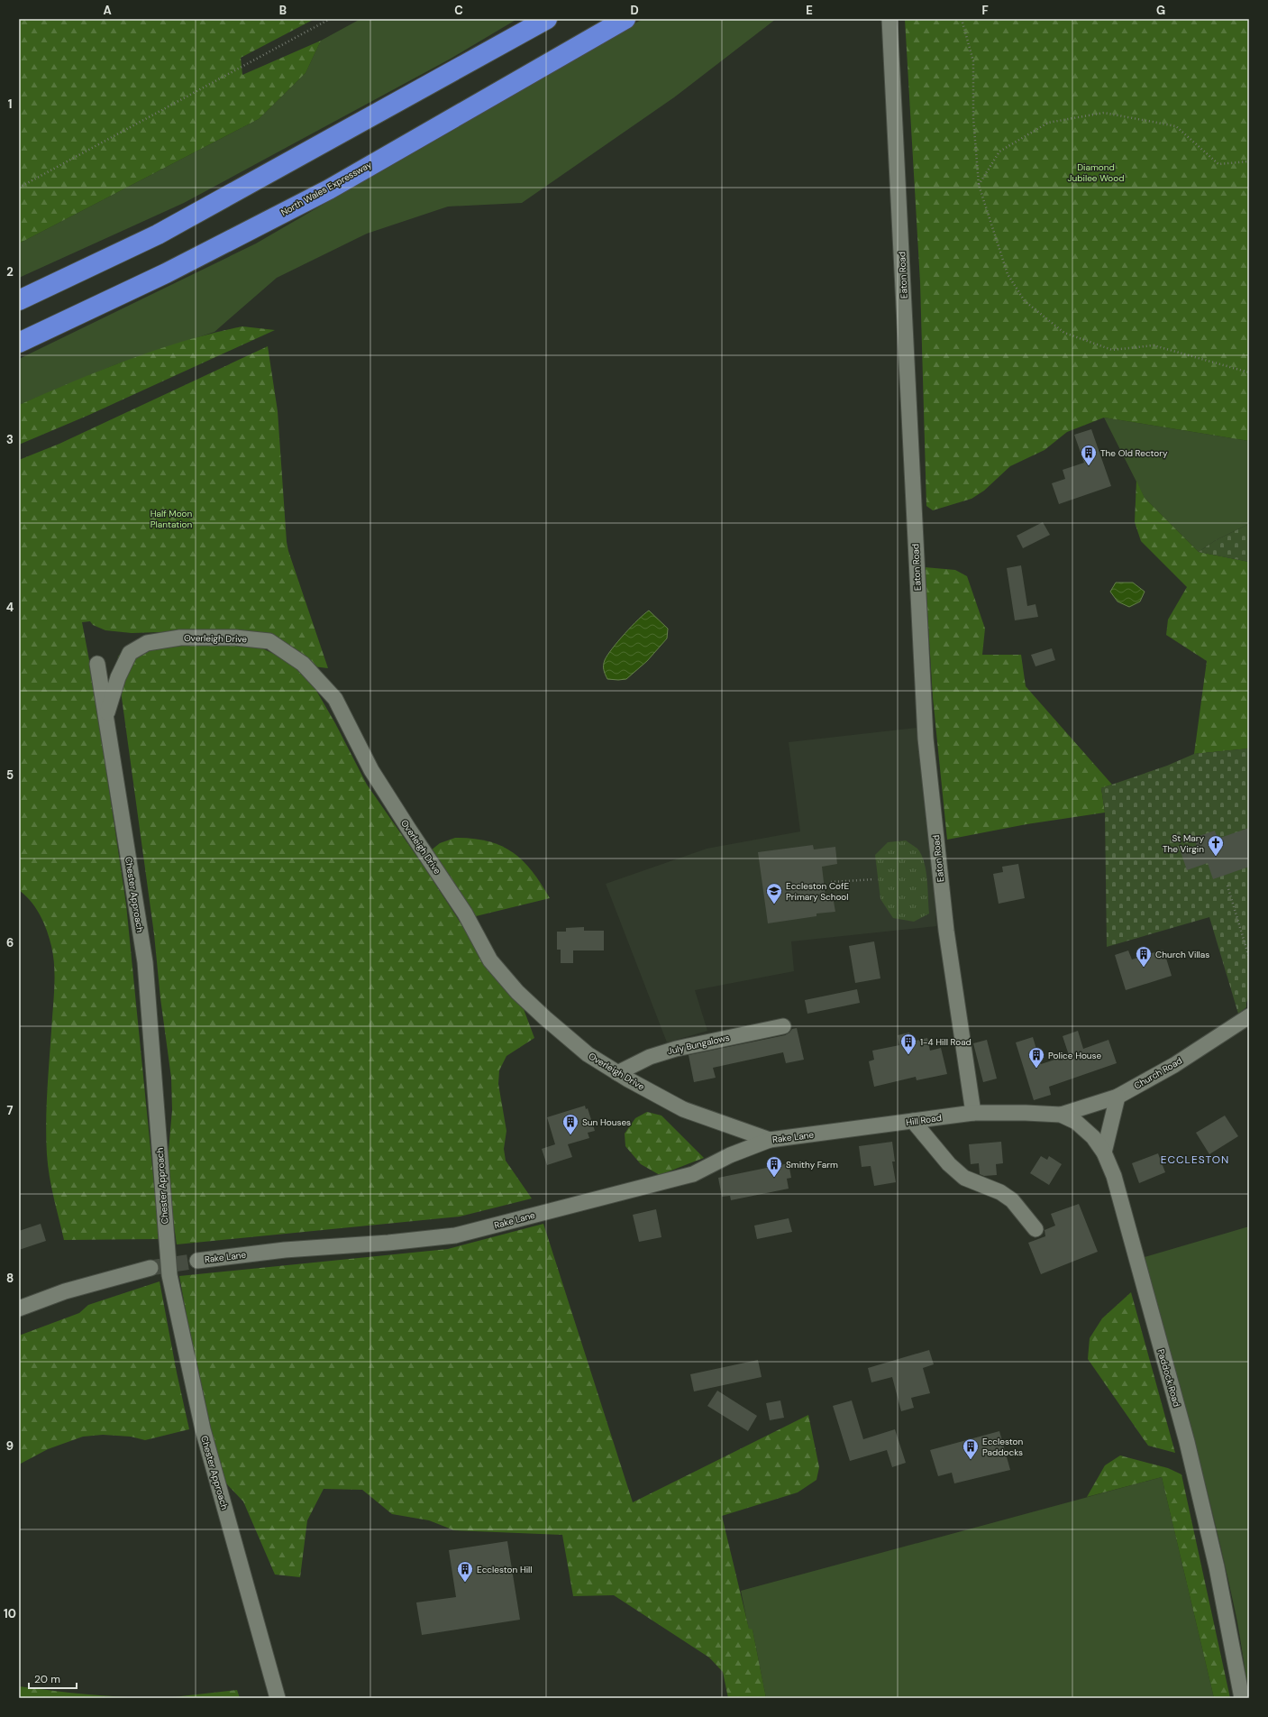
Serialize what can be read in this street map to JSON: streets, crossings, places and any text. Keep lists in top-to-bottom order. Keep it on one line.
{"streets":{"highway":["North Wales Expressway"],"street":["Eaton Road","Overleigh Drive","Chester Approach","July Bungalows","Church Road","Hill Road","Rake Lane","Paddock Road"]},"crossings":[["Eaton Road","Hill Road"],["Overleigh Drive","Chester Approach"],["Overleigh Drive","July Bungalows"],["Overleigh Drive","Rake Lane"],["Church Road","Paddock Road"],["Hill Road","Rake Lane"],["Hill Road","Paddock Road"]],"districts":["ECCLESTON"],"parks":["Diamond Jubilee Wood","Half Moon Plantation"],"places":{"building":["The Old Rectory","Church Villas","1-4 Hill Road","Police House","Sun Houses","Smithy Farm","Eccleston Paddocks","Eccleston Hill"],"church":["St Mary The Virgin"],"school or university":["Eccleston CofE Primary School"]},"scale_bar":"20 m","grid":{"columns":["A","B","C","D","E","F","G"],"rows":["1","2","3","4","5","6","7","8","9","10"]}}
